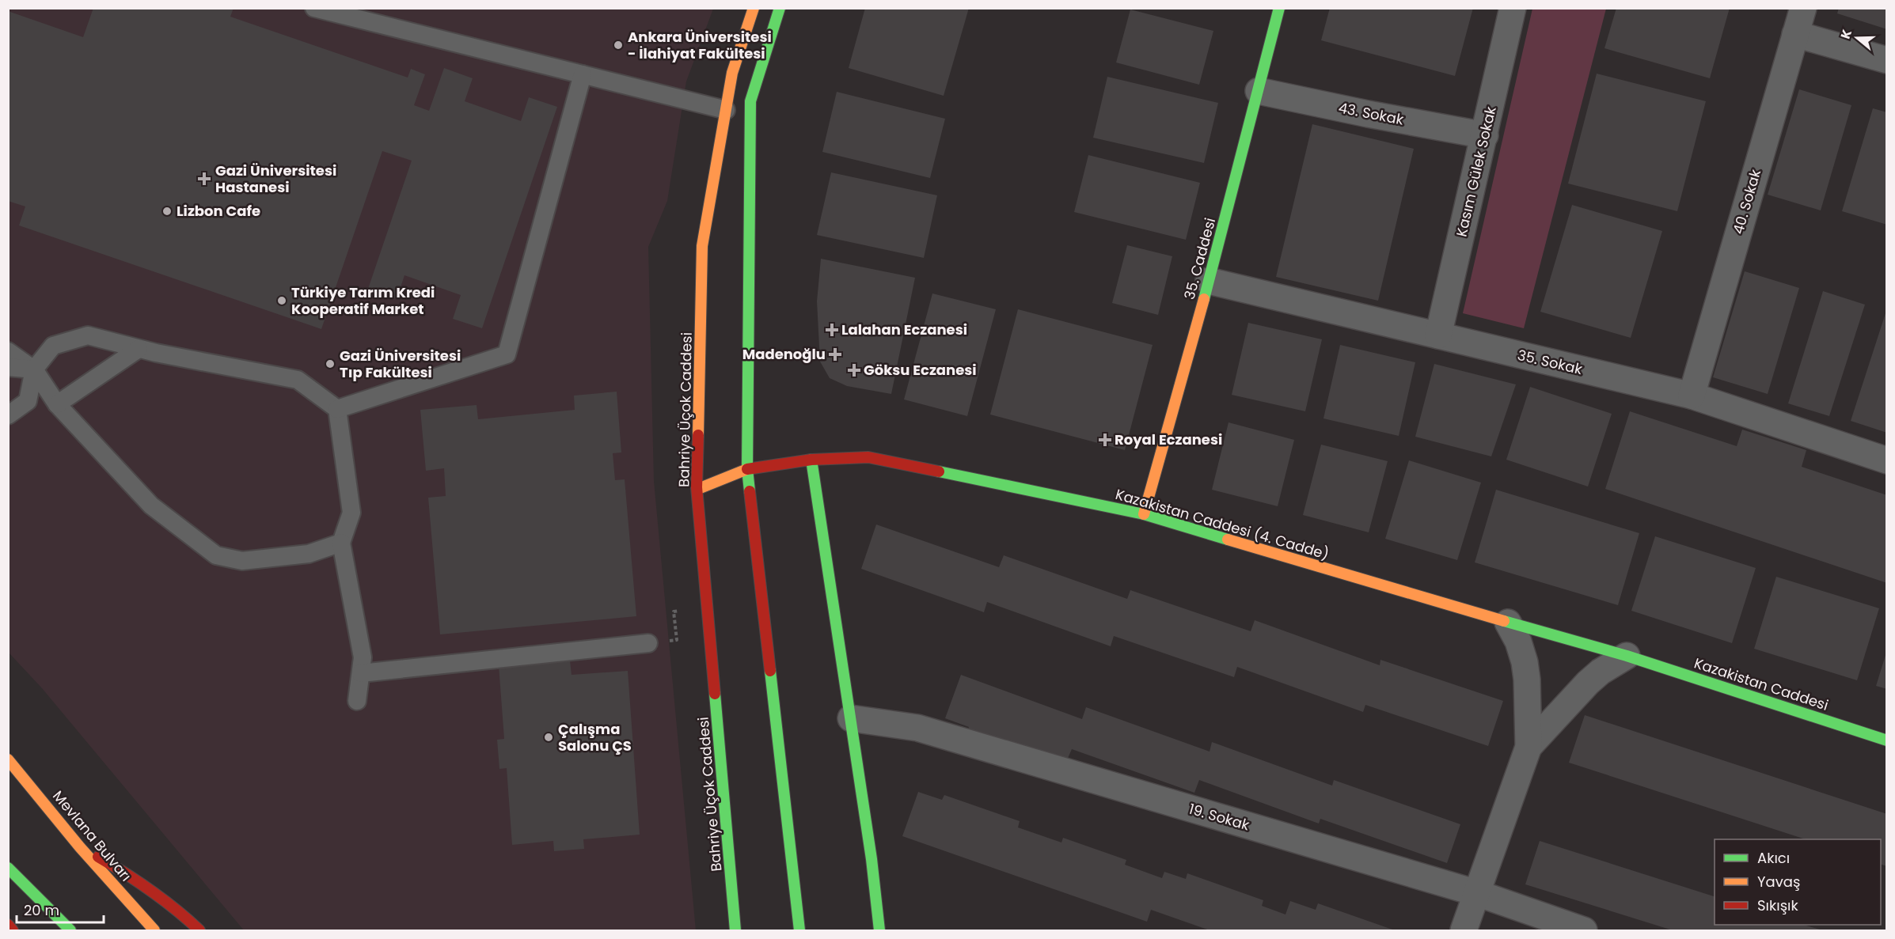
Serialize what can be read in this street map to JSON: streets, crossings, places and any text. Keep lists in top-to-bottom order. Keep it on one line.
{"streets":{"main road":["35. Caddesi","Bahriye Üçok Caddesi","Kazakistan Caddesi (4. Cadde)","Kazakistan Caddesi","Mevlana Bulvarı"],"street":["43. Sokak","Kasım Gülek Sokak","40. Sokak","35. Sokak","19. Sokak"]},"crossings":[["43. Sokak","Kasım Gülek Sokak"],["43. Sokak","35. Caddesi"],["Kasım Gülek Sokak","35. Sokak"],["40. Sokak","35. Sokak"],["35. Caddesi","35. Sokak"],["35. Caddesi","Kazakistan Caddesi (4. Cadde)"],["Bahriye Üçok Caddesi","Kazakistan Caddesi (4. Cadde)"],["Kazakistan Caddesi (4. Cadde)","Kazakistan Caddesi"]],"places":{"other":["Ankara Üniversitesi - İlahiyat Fakültesi","Lizbon Cafe","Türkiye Tarım Kredi Kooperatif Market","Gazi Üniversitesi Tıp Fakültesi","Çalışma Salonu ÇS"],"health":["Gazi Üniversitesi Hastanesi","Lalahan Eczanesi","Madenoğlu","Göksu Eczanesi","Royal Eczanesi"]},"legend":["Akıcı","Yavaş","Sıkışık"],"scale_bar":"20 m","north":"left"}
